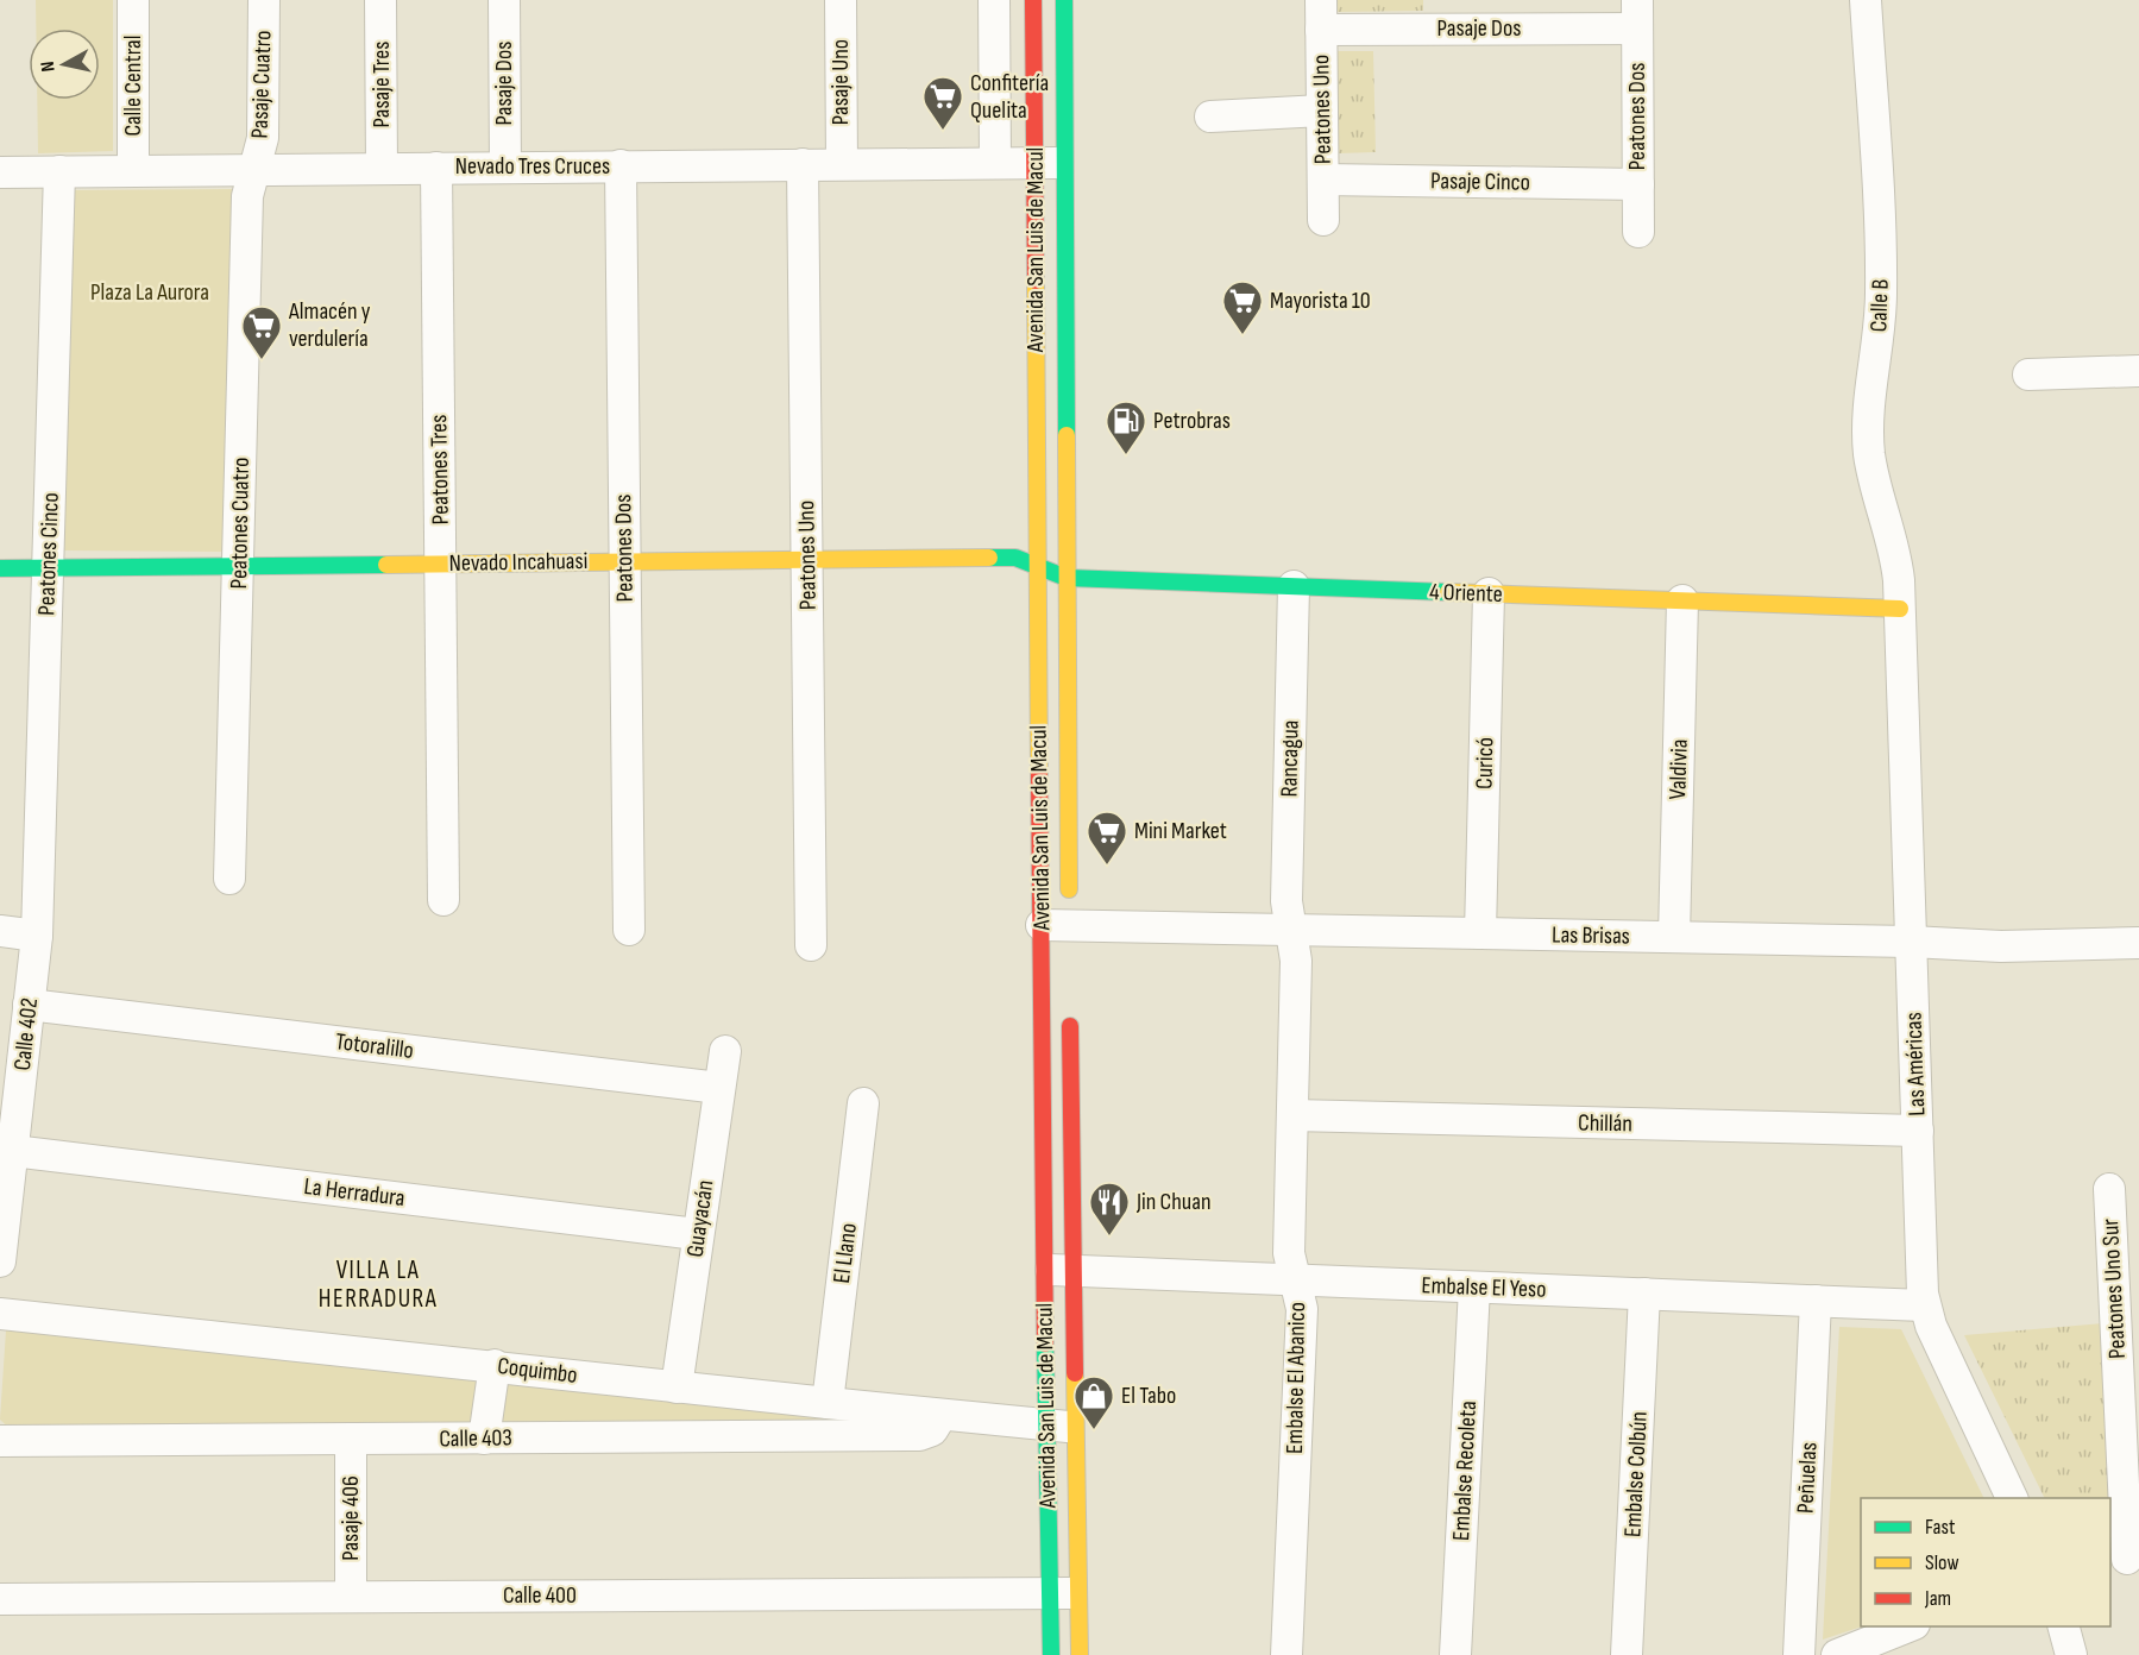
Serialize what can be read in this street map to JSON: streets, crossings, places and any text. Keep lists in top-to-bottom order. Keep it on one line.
{"streets":{"street":["Pasaje Dos","Pasaje Uno","Pasaje Cuatro","Pasaje Tres","Calle Central","Peatones Uno","Peatones Dos","Nevado Tres Cruces","Pasaje Cinco","Avenida San Luis de Macul","Calle B","Peatones Tres","Peatones Cuatro","Peatones Cinco","Nevado Incahuasi","4 Oriente","Rancagua","Curicó","Valdivia","Las Brisas","Calle 402","Totoralillo","Las Américas","Chillán","La Herradura","Guayacán","El Llano","Embalse El Yeso","Peatones Uno Sur","Coquimbo","Embalse El Abanico","Calle 403","Embalse Recoleta","Embalse Colbún","Peñuelas","Pasaje 406","Calle 400"]},"crossings":[["Pasaje Dos","Peatones Uno"],["Pasaje Dos","Peatones Dos"],["Pasaje Dos","Nevado Tres Cruces"],["Pasaje Uno","Nevado Tres Cruces"],["Pasaje Cuatro","Nevado Tres Cruces"],["Pasaje Cuatro","Peatones Cuatro"],["Pasaje Tres","Nevado Tres Cruces"],["Calle Central","Nevado Tres Cruces"],["Peatones Uno","Nevado Tres Cruces"],["Peatones Uno","Pasaje Cinco"],["Peatones Uno","Nevado Incahuasi"],["Peatones Dos","Nevado Tres Cruces"],["Peatones Dos","Pasaje Cinco"],["Peatones Dos","Nevado Incahuasi"],["Nevado Tres Cruces","Avenida San Luis de Macul"],["Nevado Tres Cruces","Peatones Tres"],["Nevado Tres Cruces","Peatones Cuatro"],["Nevado Tres Cruces","Peatones Cinco"],["Avenida San Luis de Macul","Nevado Incahuasi"],["Avenida San Luis de Macul","4 Oriente"],["Avenida San Luis de Macul","Las Brisas"],["Avenida San Luis de Macul","Embalse El Yeso"],["Avenida San Luis de Macul","Coquimbo"],["Avenida San Luis de Macul","Calle 400"],["Calle B","4 Oriente"],["Calle B","Las Américas"],["Peatones Tres","Nevado Incahuasi"],["Peatones Cuatro","Nevado Incahuasi"],["Peatones Cinco","Nevado Incahuasi"],["Peatones Cinco","Calle 402"],["Nevado Incahuasi","4 Oriente"],["4 Oriente","Rancagua"],["4 Oriente","Curicó"],["4 Oriente","Valdivia"],["4 Oriente","Las Américas"],["Rancagua","Las Brisas"],["Rancagua","Embalse El Abanico"],["Curicó","Las Brisas"],["Valdivia","Las Brisas"],["Las Brisas","Las Américas"],["Las Brisas","Embalse El Abanico"],["Calle 402","Totoralillo"],["Calle 402","La Herradura"],["Totoralillo","Guayacán"],["Las Américas","Chillán"],["Las Américas","Embalse El Yeso"],["Chillán","Embalse El Abanico"],["La Herradura","Guayacán"],["Guayacán","Coquimbo"],["El Llano","Coquimbo"],["Embalse El Yeso","Embalse El Abanico"],["Embalse El Yeso","Embalse Recoleta"],["Embalse El Yeso","Embalse Colbún"],["Embalse El Yeso","Peñuelas"],["Coquimbo","Calle 403"],["Calle 403","Pasaje 406"],["Pasaje 406","Calle 400"]],"districts":["VILLA LA HERRADURA"],"parks":["Plaza La Aurora"],"places":{"supermarket":["Confitería Quelita","Mayorista 10","Almacén y verdulería","Mini Market"],"fuel station":["Petrobras"],"restaurant":["Jin Chuan"],"shop":["El Tabo"]},"legend":["Fast","Slow","Jam"],"north":"left"}
